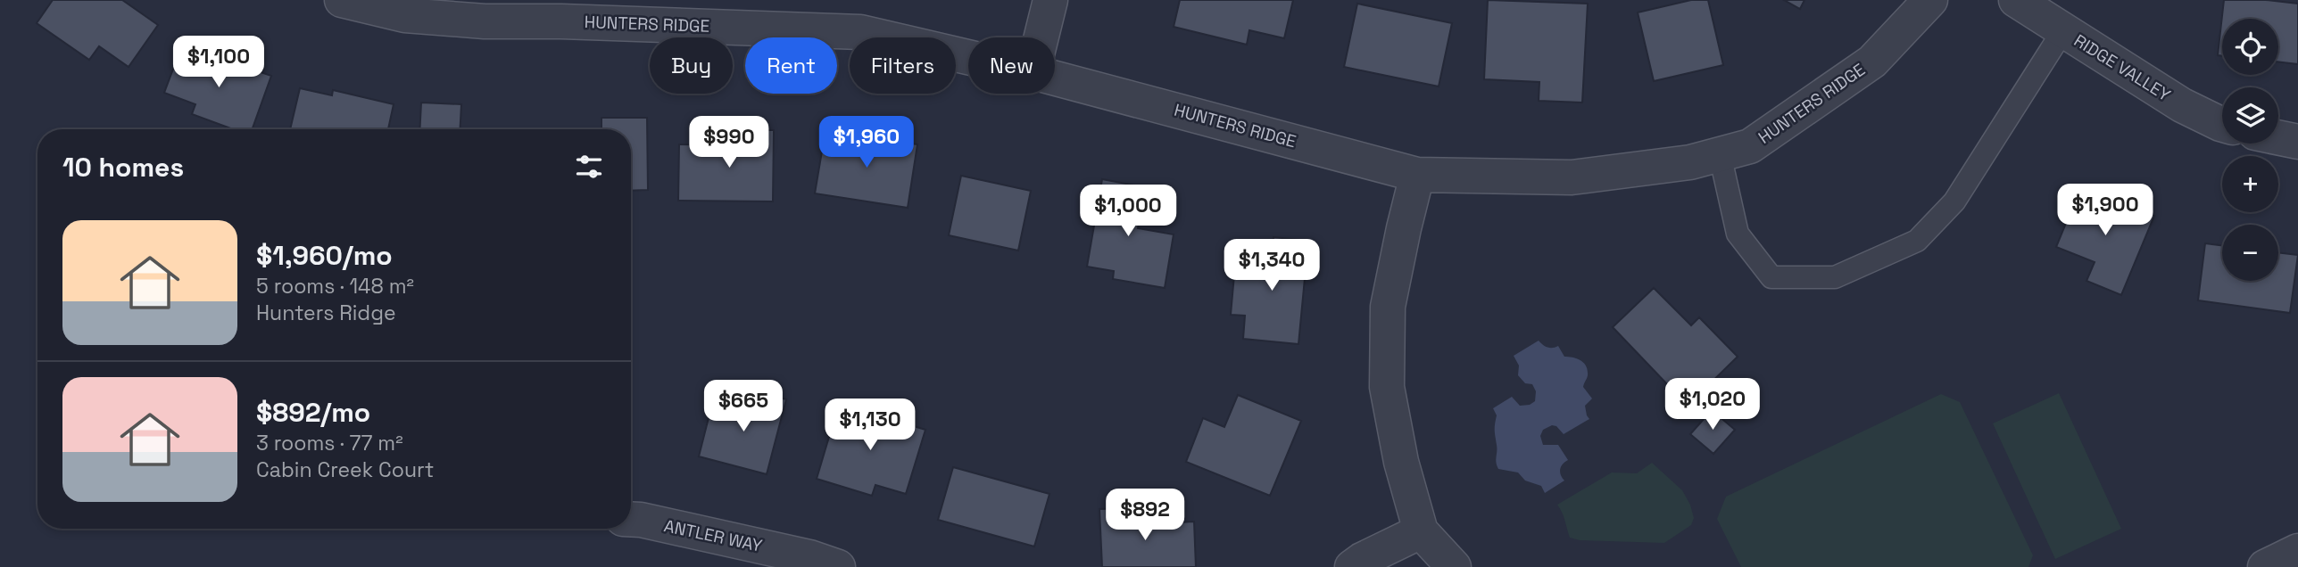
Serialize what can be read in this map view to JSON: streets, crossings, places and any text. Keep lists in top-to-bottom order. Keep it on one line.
{"streets":{"street":["HUNTERS RIDGE","RIDGE VALLEY","ANTLER WAY"]},"page":{"map_buttons":["+","−"],"price":["$1,100","$990","$1,960","$1,900","$1,000","$1,340","$1,020","$665","$1,130","$892"],"chip":["Buy","Rent","Filters","New"],"heading":"10 homes","list":[{"name":"$1,960/mo","note":"5 rooms · 148 m² · Hunters Ridge"},{"name":"$892/mo","note":"3 rooms · 77 m² · Cabin Creek Court"}]}}
